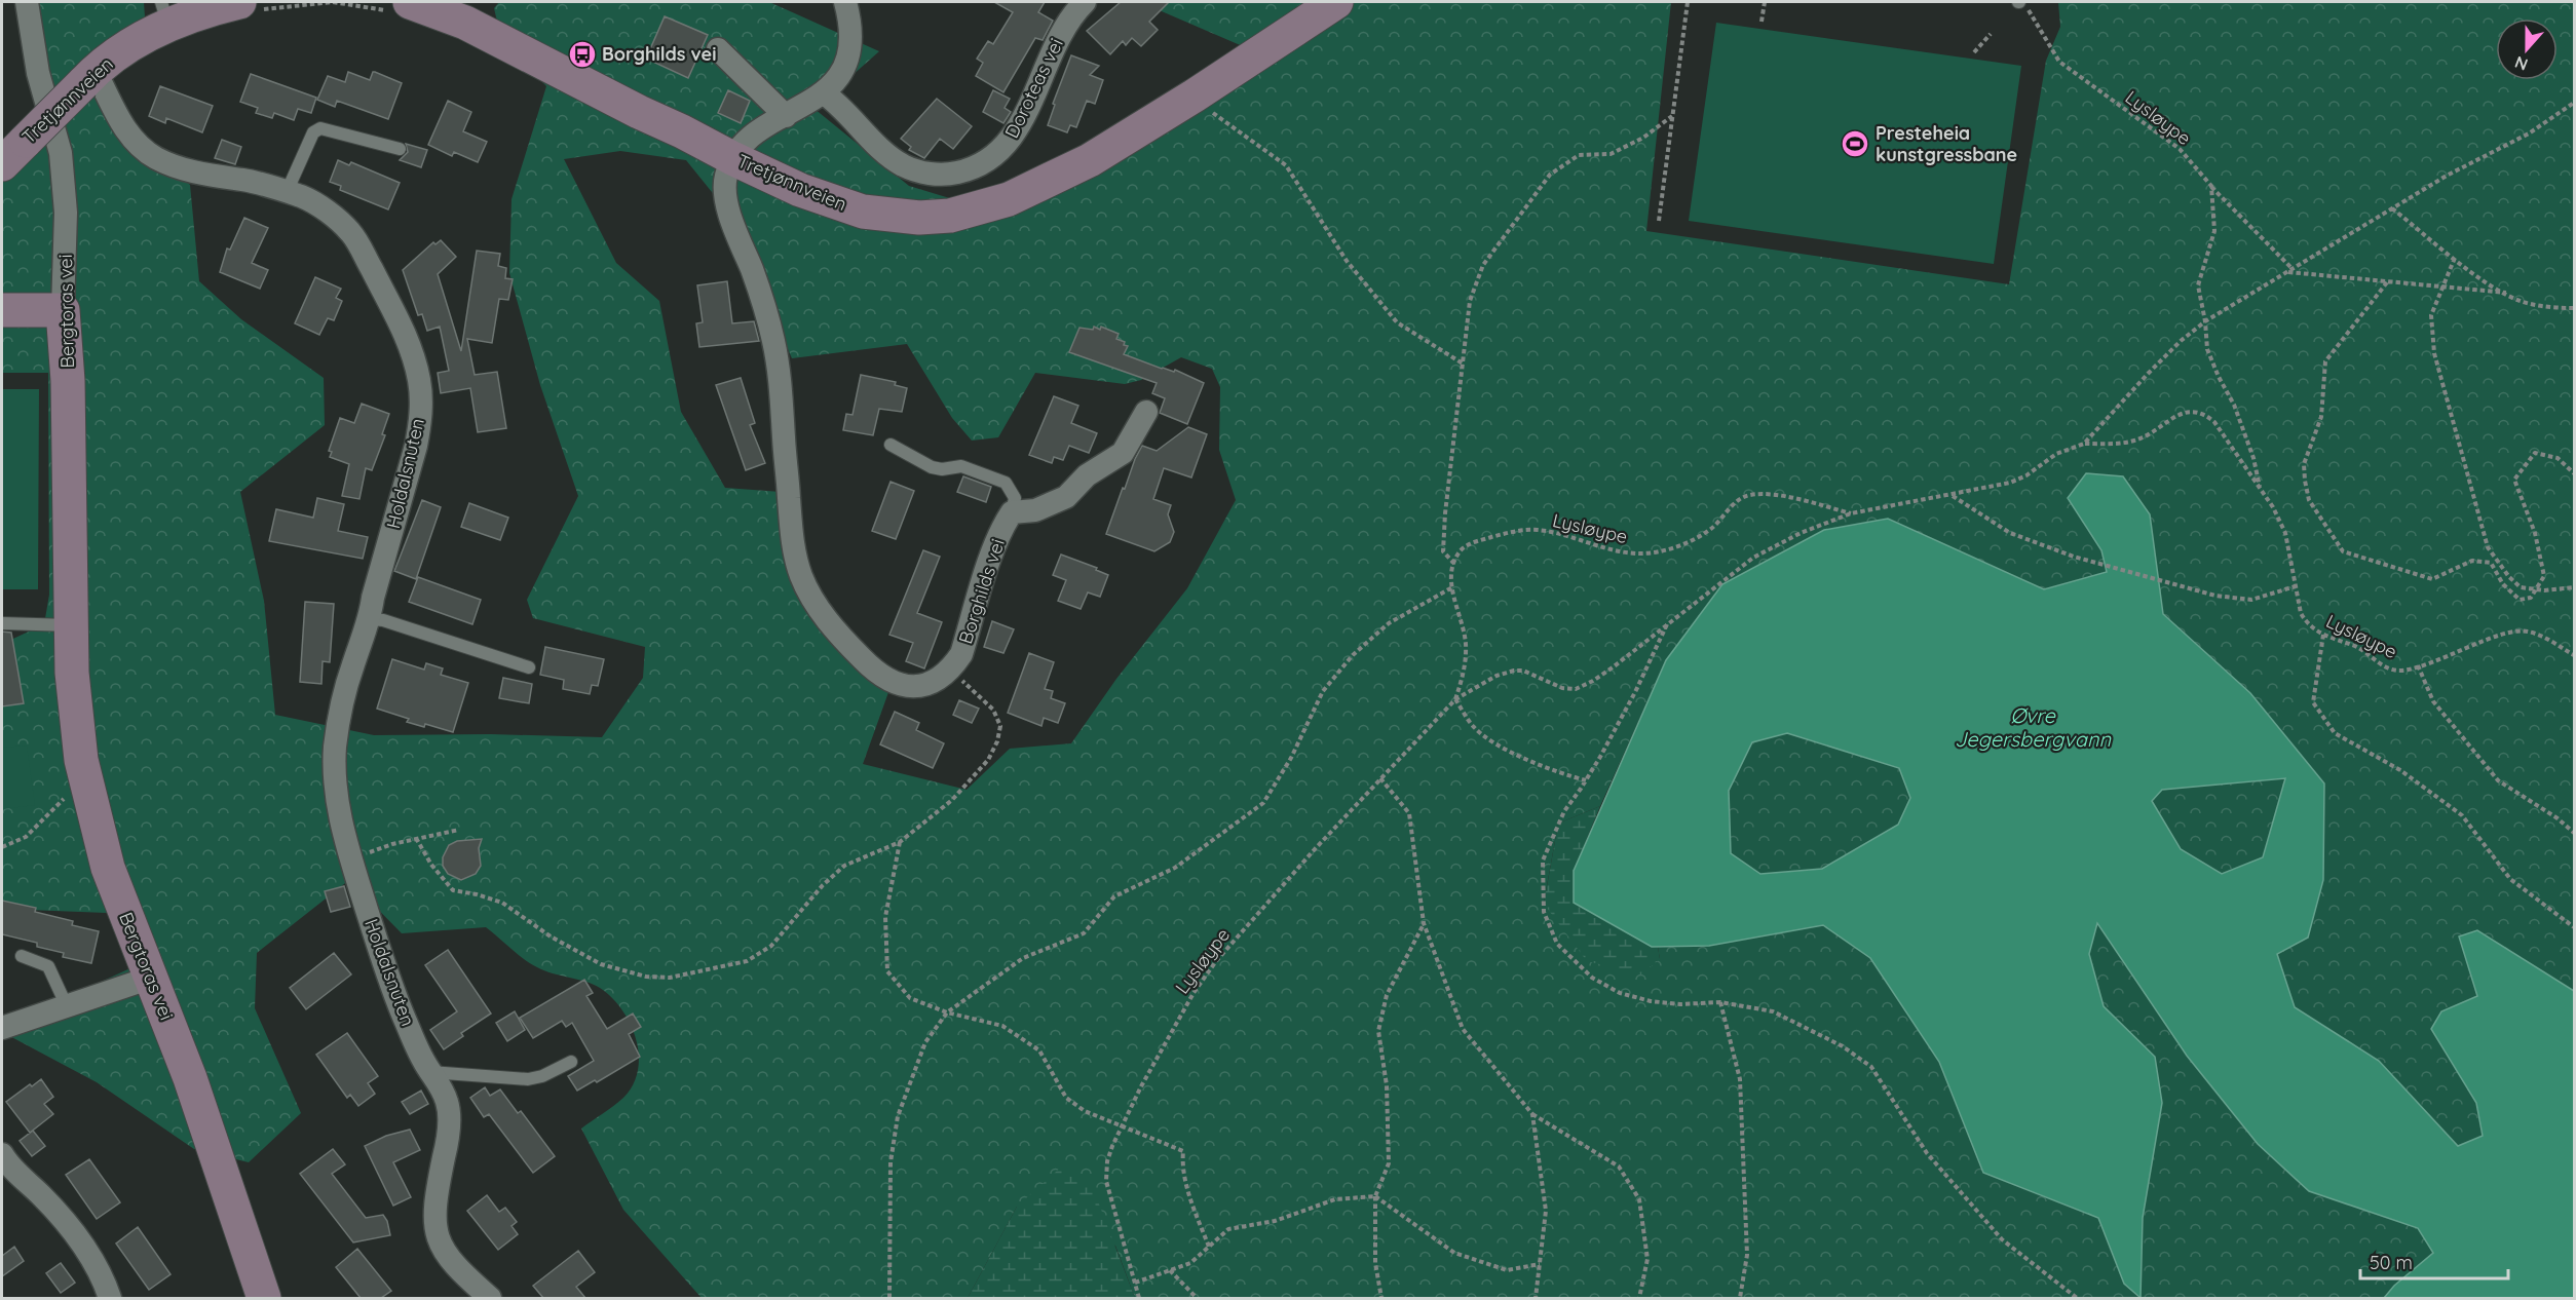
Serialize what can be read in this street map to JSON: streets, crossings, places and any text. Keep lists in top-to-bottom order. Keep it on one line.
{"streets":{"street":["Doroteas vei","Tretjønnveien","Bergtoras vei","Holdalsnuten","Borghilds vei"],"path":["Lysløype"]},"crossings":[["Tretjønnveien","Holdalsnuten"]],"water":["Øvre Jegersbergvann"],"places":{"bus stop":["Borghilds vei"],"sports":["Presteheia kunstgressbane"]},"scale_bar":"50 m","north":"bottom"}
